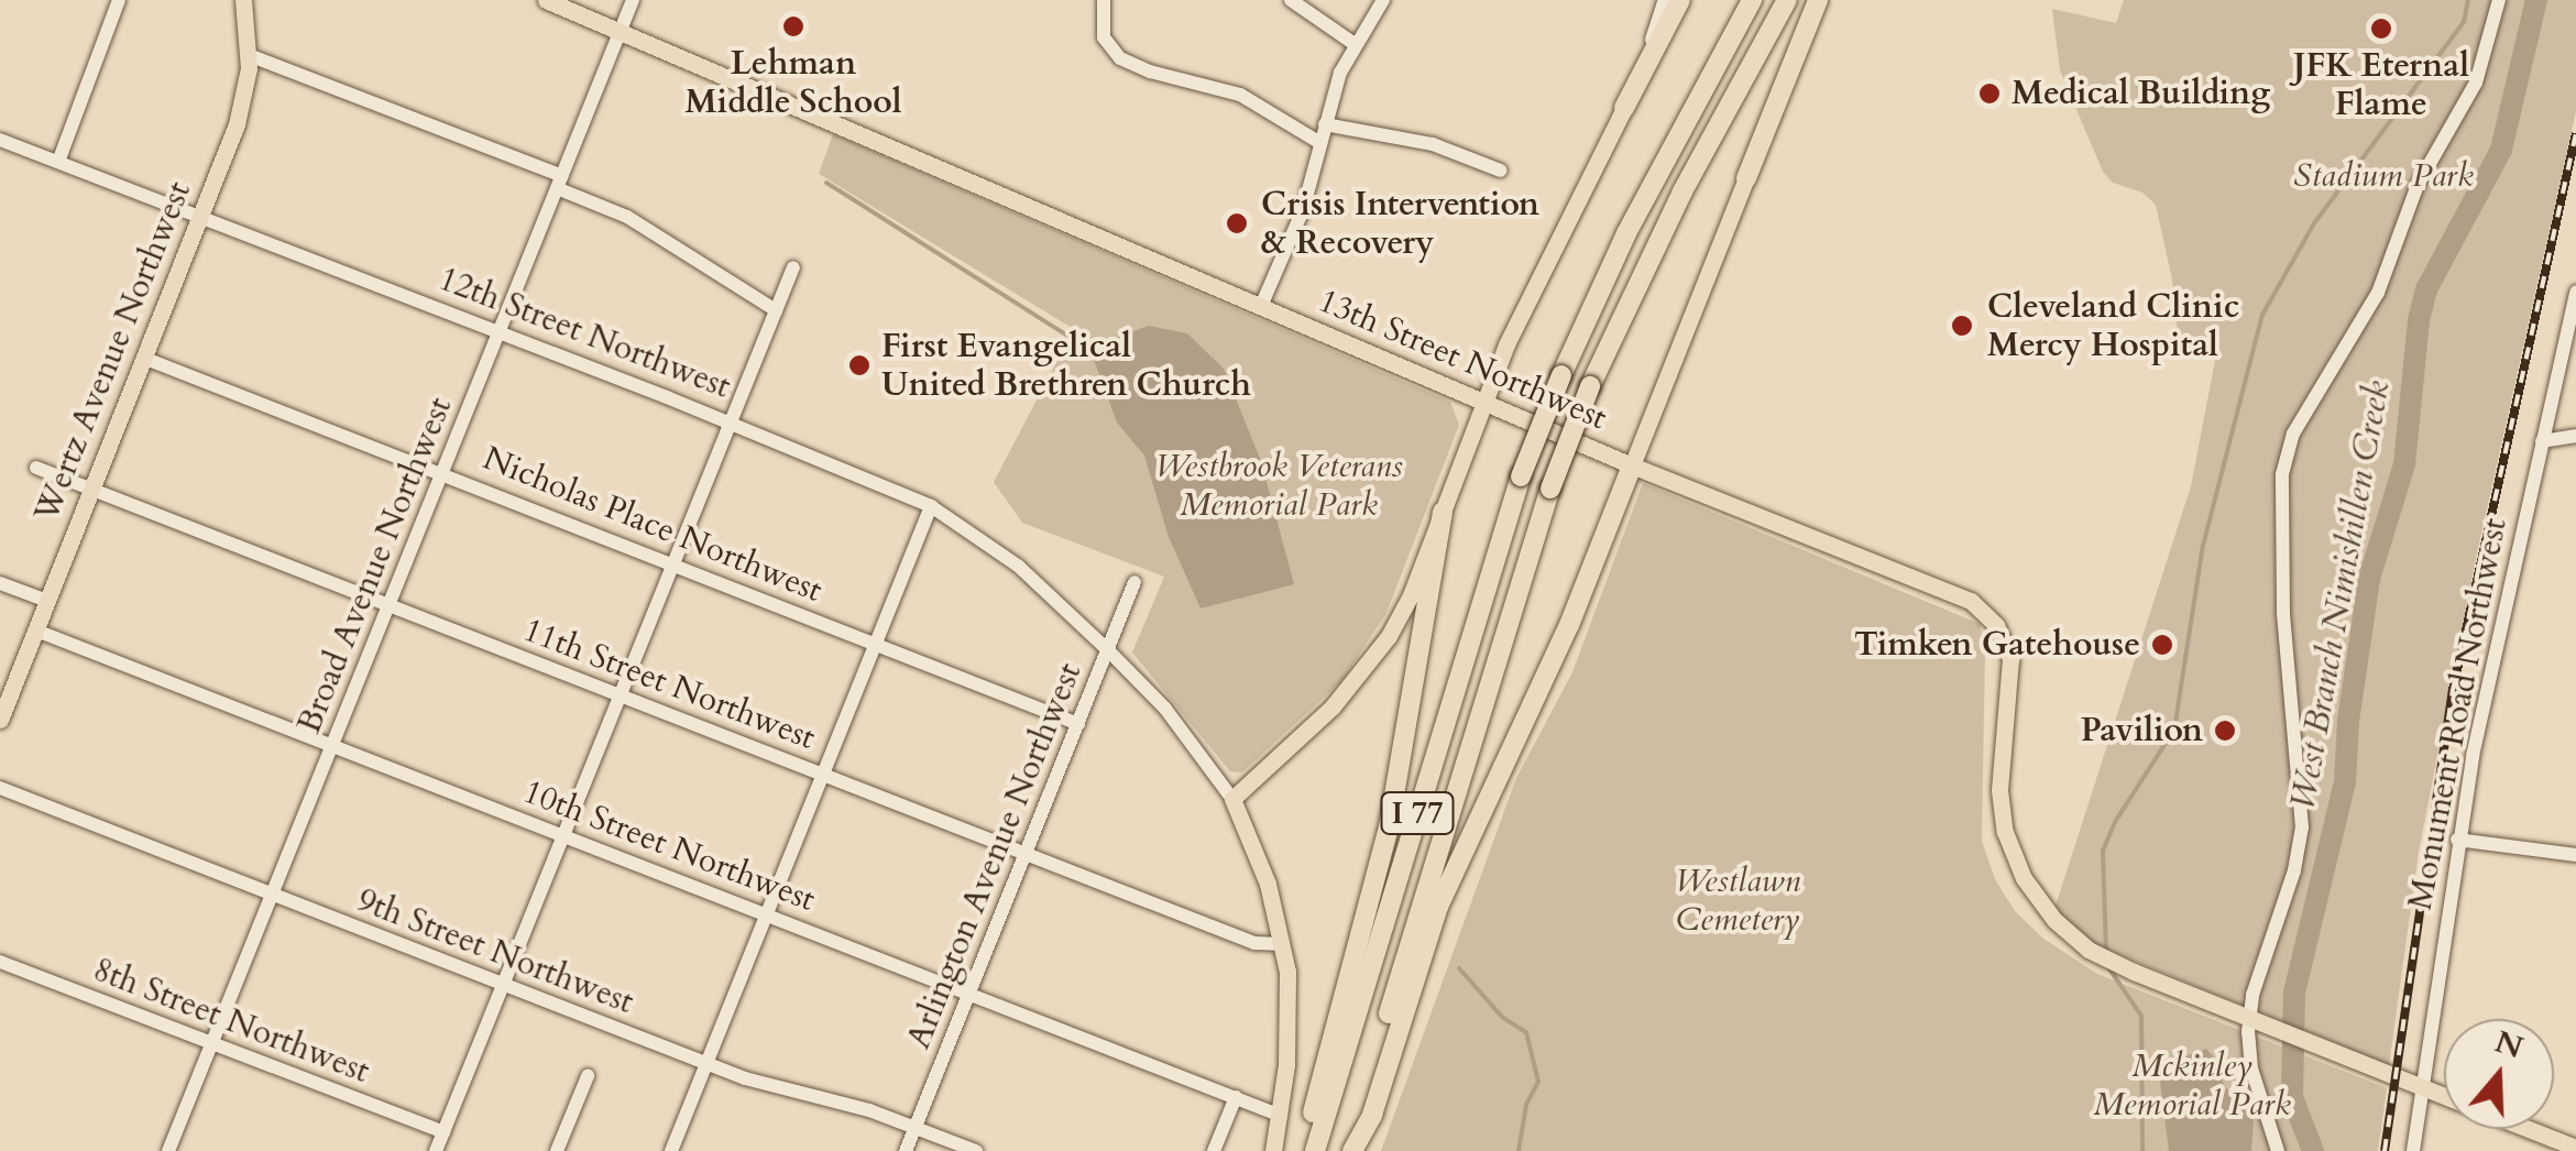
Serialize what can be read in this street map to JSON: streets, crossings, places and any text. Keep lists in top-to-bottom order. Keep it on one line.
{"streets":{"highway":["I 77"],"main road":["Wertz Avenue Northwest","13th Street Northwest"],"street":["12th Street Northwest","Nicholas Place Northwest","Broad Avenue Northwest","11th Street Northwest","Monument Road Northwest","10th Street Northwest","Arlington Avenue Northwest","9th Street Northwest","8th Street Northwest"]},"crossings":[["12th Street Northwest","Wertz Avenue Northwest"],["12th Street Northwest","Broad Avenue Northwest"],["12th Street Northwest","Arlington Avenue Northwest"],["Wertz Avenue Northwest","Nicholas Place Northwest"],["Wertz Avenue Northwest","11th Street Northwest"],["Wertz Avenue Northwest","10th Street Northwest"],["13th Street Northwest","Broad Avenue Northwest"],["Nicholas Place Northwest","Broad Avenue Northwest"],["Nicholas Place Northwest","Arlington Avenue Northwest"],["Broad Avenue Northwest","11th Street Northwest"],["Broad Avenue Northwest","10th Street Northwest"],["Broad Avenue Northwest","9th Street Northwest"],["Broad Avenue Northwest","8th Street Northwest"],["11th Street Northwest","Arlington Avenue Northwest"],["10th Street Northwest","Arlington Avenue Northwest"],["Arlington Avenue Northwest","9th Street Northwest"]],"water":["West Branch Nimishillen Creek"],"parks":["Stadium Park","Westbrook Veterans Memorial Park","Westlawn Cemetery","Mckinley Memorial Park"],"places":["Lehman Middle School","JFK Eternal Flame","Medical Building","Crisis Intervention & Recovery","Cleveland Clinic Mercy Hospital","First Evangelical United Brethren Church","Timken Gatehouse","Pavilion"],"north":"top"}
